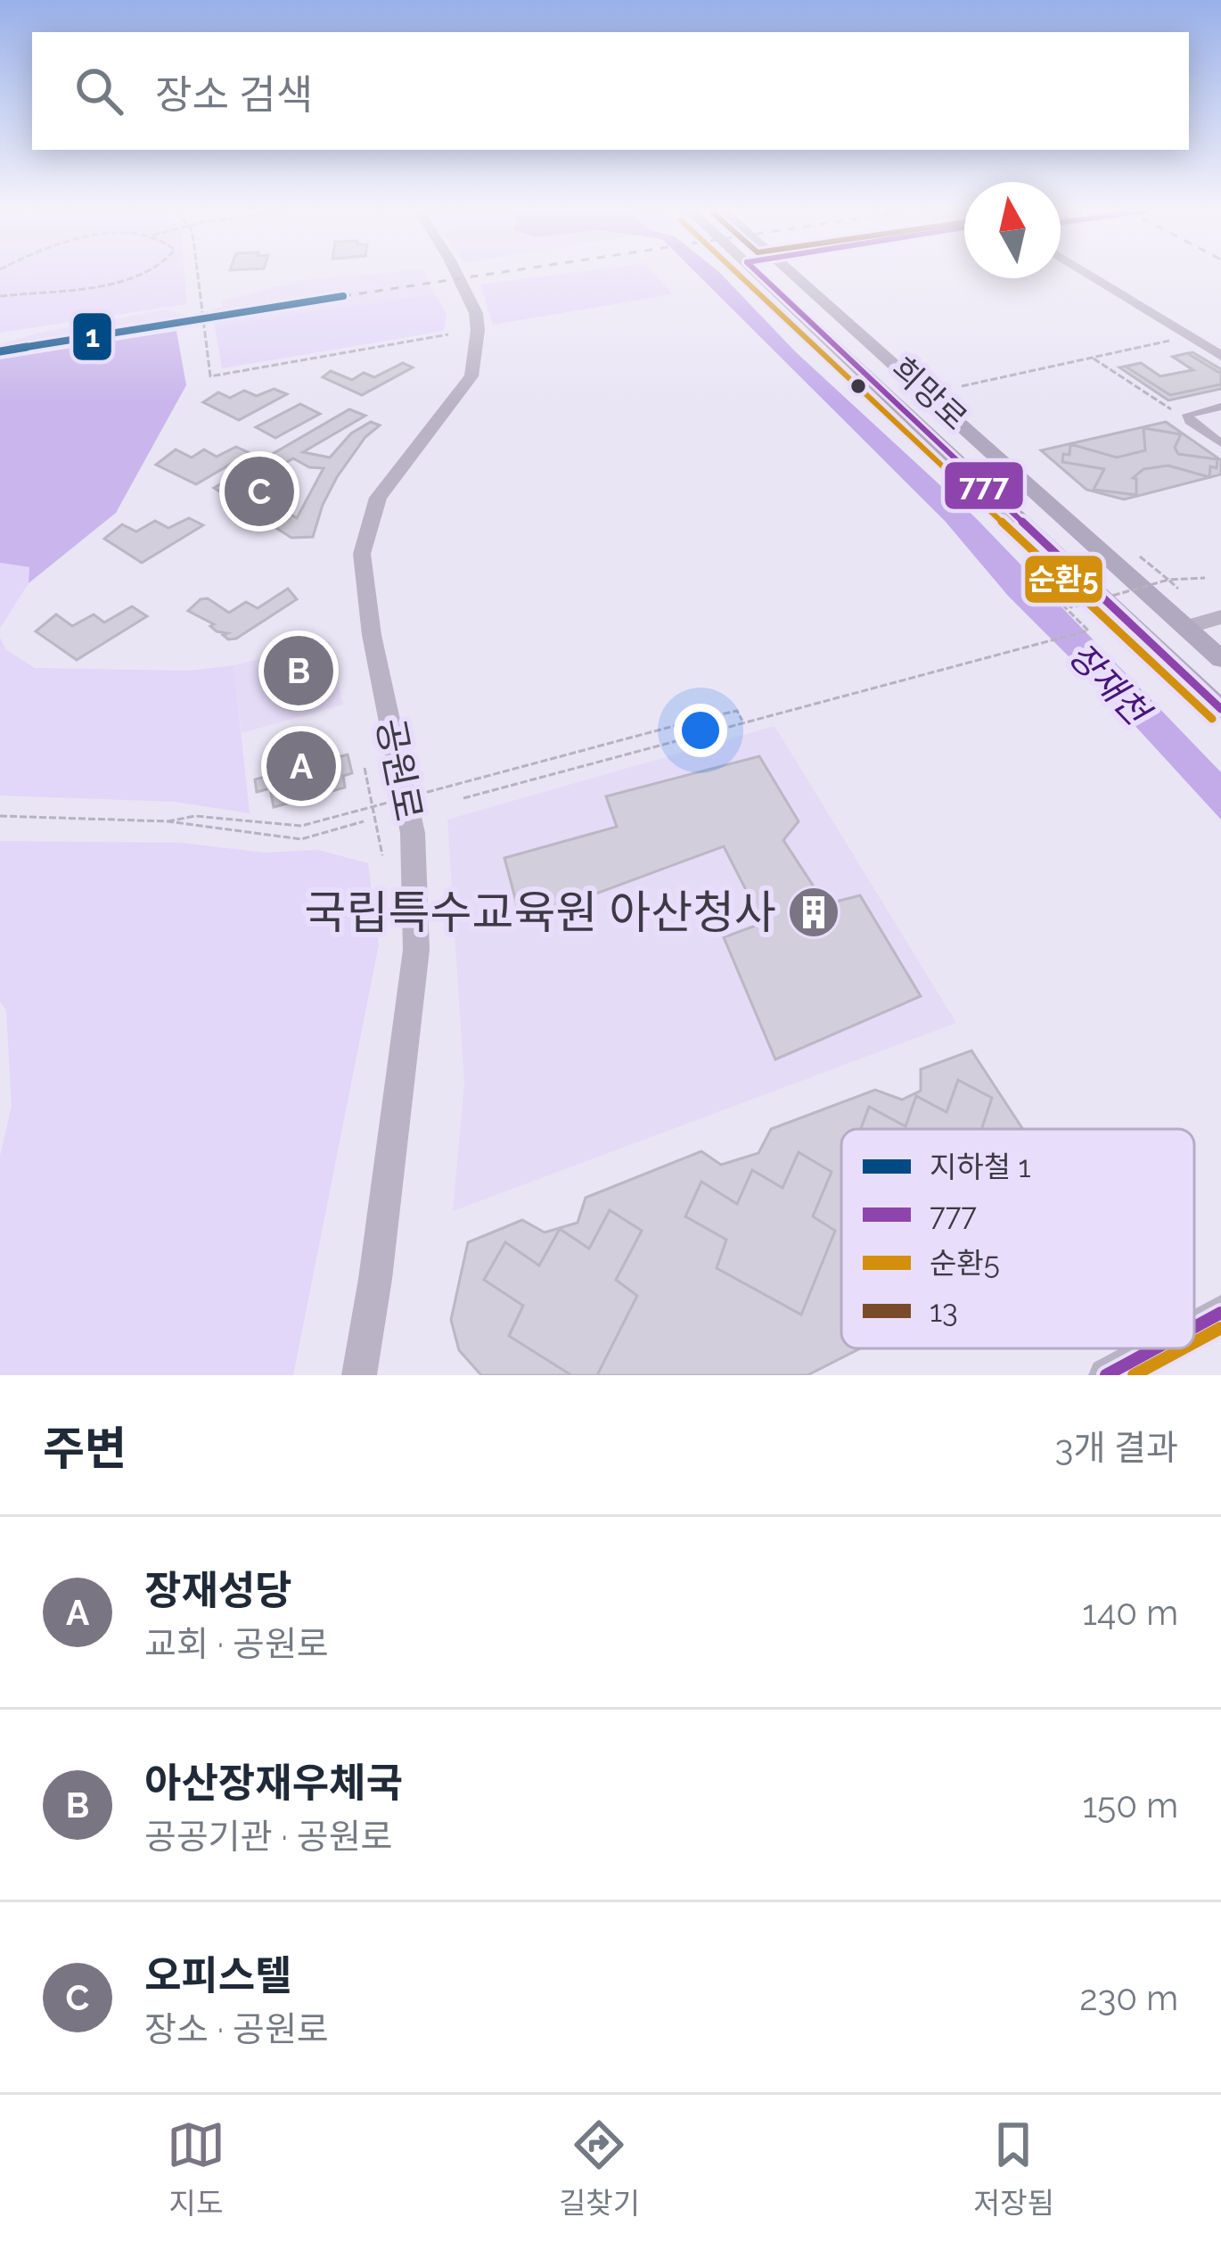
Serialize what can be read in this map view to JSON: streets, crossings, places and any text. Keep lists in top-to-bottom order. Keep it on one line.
{"streets":{"main road":["희망로"],"street":["공원로"]},"water":["장재천"],"places":{"building":["국립특수교육원 아산청사"]},"lines":["transit line 777","transit line 순환5","metro line 1"],"legend":["지하철 1","777","순환5","13"],"north":"top","page":{"search":"장소 검색","pins":["C","B","A"],"heading":["주변","3개 결과"],"list":[{"mark":"A","name":"장재성당","note":"교회 · 공원로","value":"140 m"},{"mark":"B","name":"아산장재우체국","note":"공공기관 · 공원로","value":"150 m"},{"mark":"C","name":"오피스텔","note":"장소 · 공원로","value":"230 m"}],"nav":["지도","길찾기","저장됨"]}}
